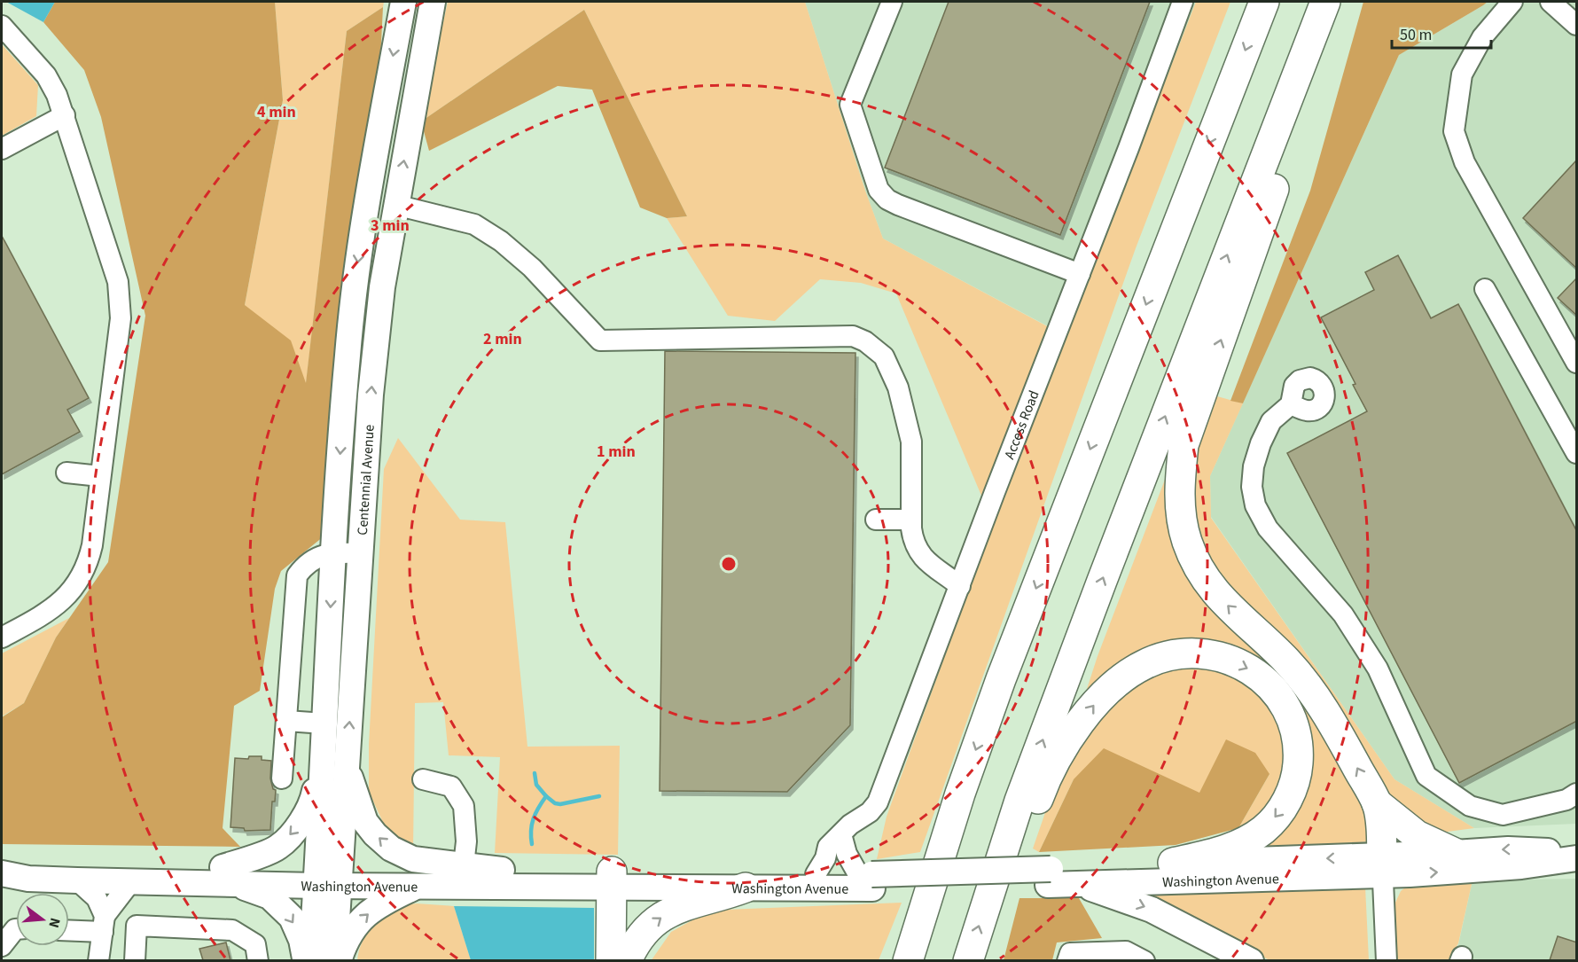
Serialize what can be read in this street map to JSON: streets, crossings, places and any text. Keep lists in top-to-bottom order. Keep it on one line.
{"streets":{"main road":["Centennial Avenue","Washington Avenue"],"lane":["Access Road"]},"crossings":[["Access Road","Washington Avenue"],["Centennial Avenue","Washington Avenue"]],"scale_bar":"50 m","north":"right","rings":["4 min","3 min","2 min","1 min"]}
